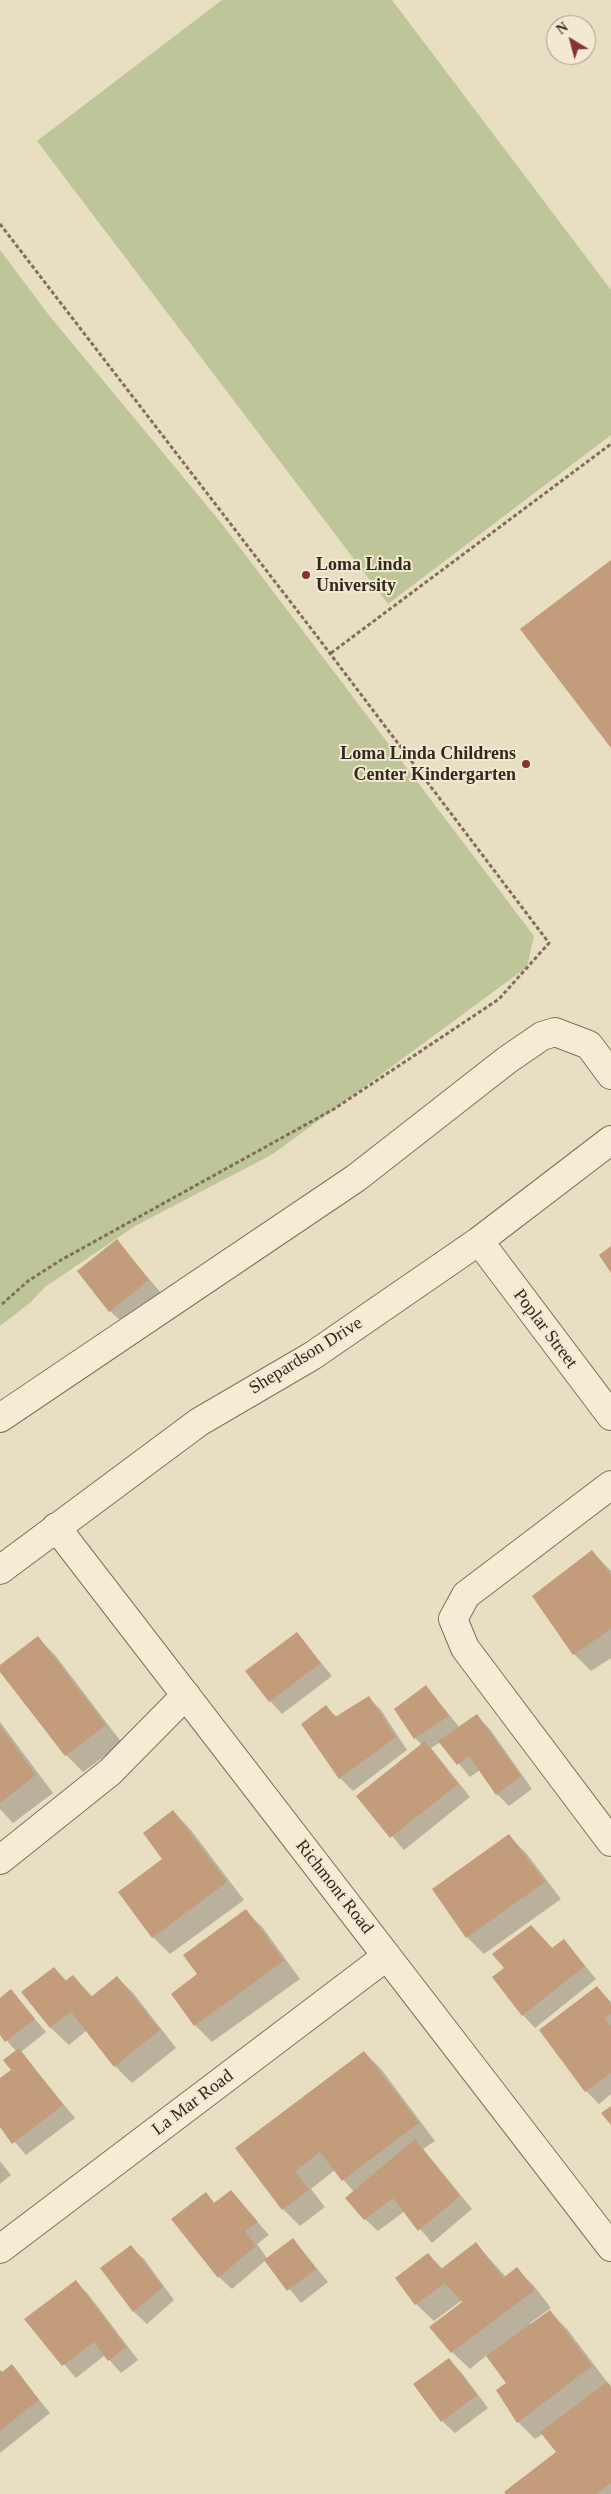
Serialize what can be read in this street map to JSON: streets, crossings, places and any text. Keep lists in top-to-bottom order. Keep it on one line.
{"streets":{"street":["Poplar Street","Shepardson Drive","Richmont Road","La Mar Road"]},"crossings":[["Poplar Street","Shepardson Drive"],["Shepardson Drive","Richmont Road"],["Richmont Road","La Mar Road"]],"places":["Loma Linda University","Loma Linda Childrens Center Kindergarten"],"north":"top left"}
